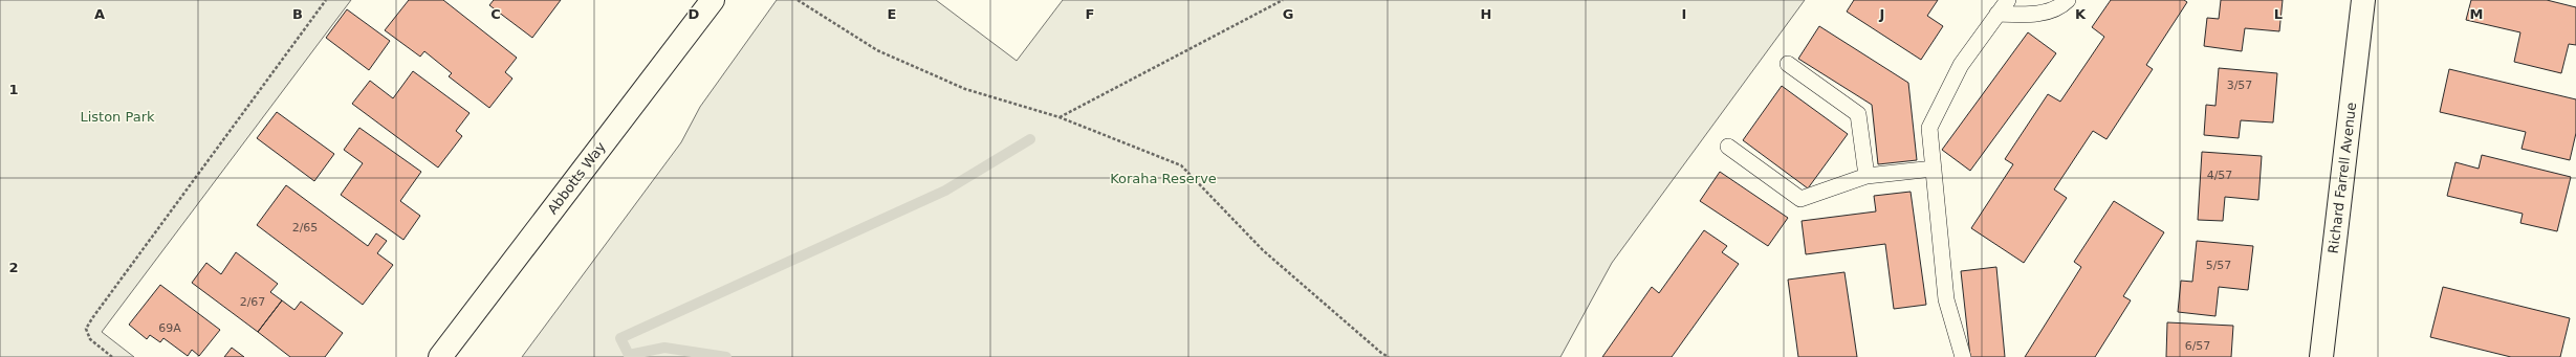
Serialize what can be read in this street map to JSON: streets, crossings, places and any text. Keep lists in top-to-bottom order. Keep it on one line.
{"streets":{"main road":["Abbotts Way","Richard Farrell Avenue"]},"parks":["Liston Park","Koraha Reserve"],"house_numbers":["3/57","4/57","2/65","5/57","2/67","69A","6/57"],"grid":{"columns":["A","B","C","D","E","F","G","H","I","J","K","L","M"],"rows":["1","2"]}}
